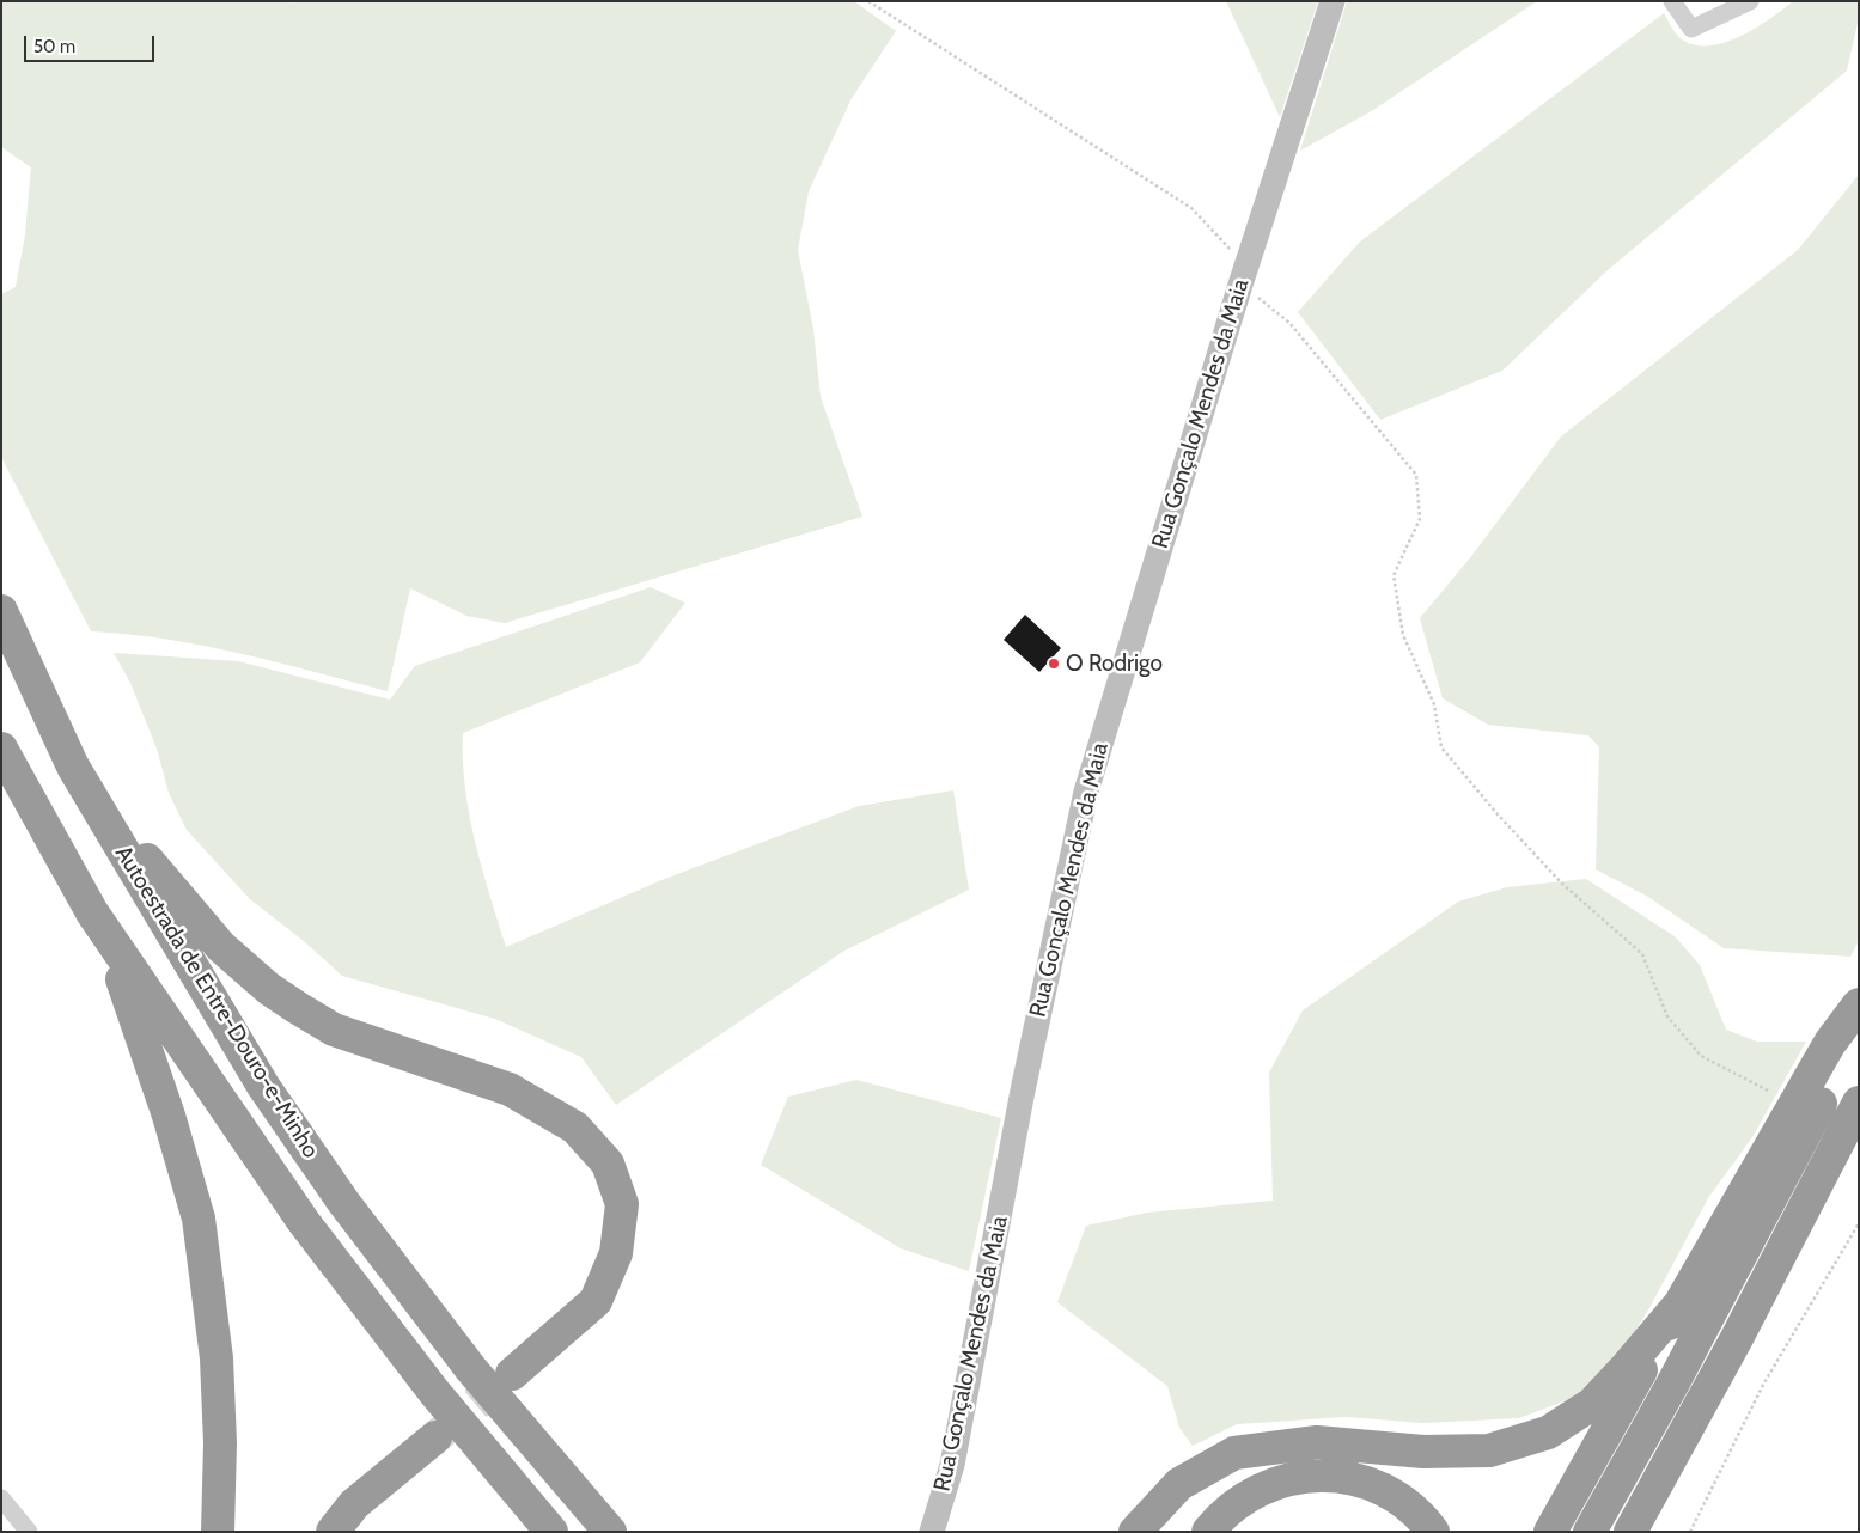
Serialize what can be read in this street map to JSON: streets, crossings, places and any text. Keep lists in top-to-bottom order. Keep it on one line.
{"streets":{"highway":["Autoestrada de Entre-Douro-e-Minho"],"street":["Rua Gonçalo Mendes da Maia"]},"places":["O Rodrigo"],"scale_bar":"50 m"}
